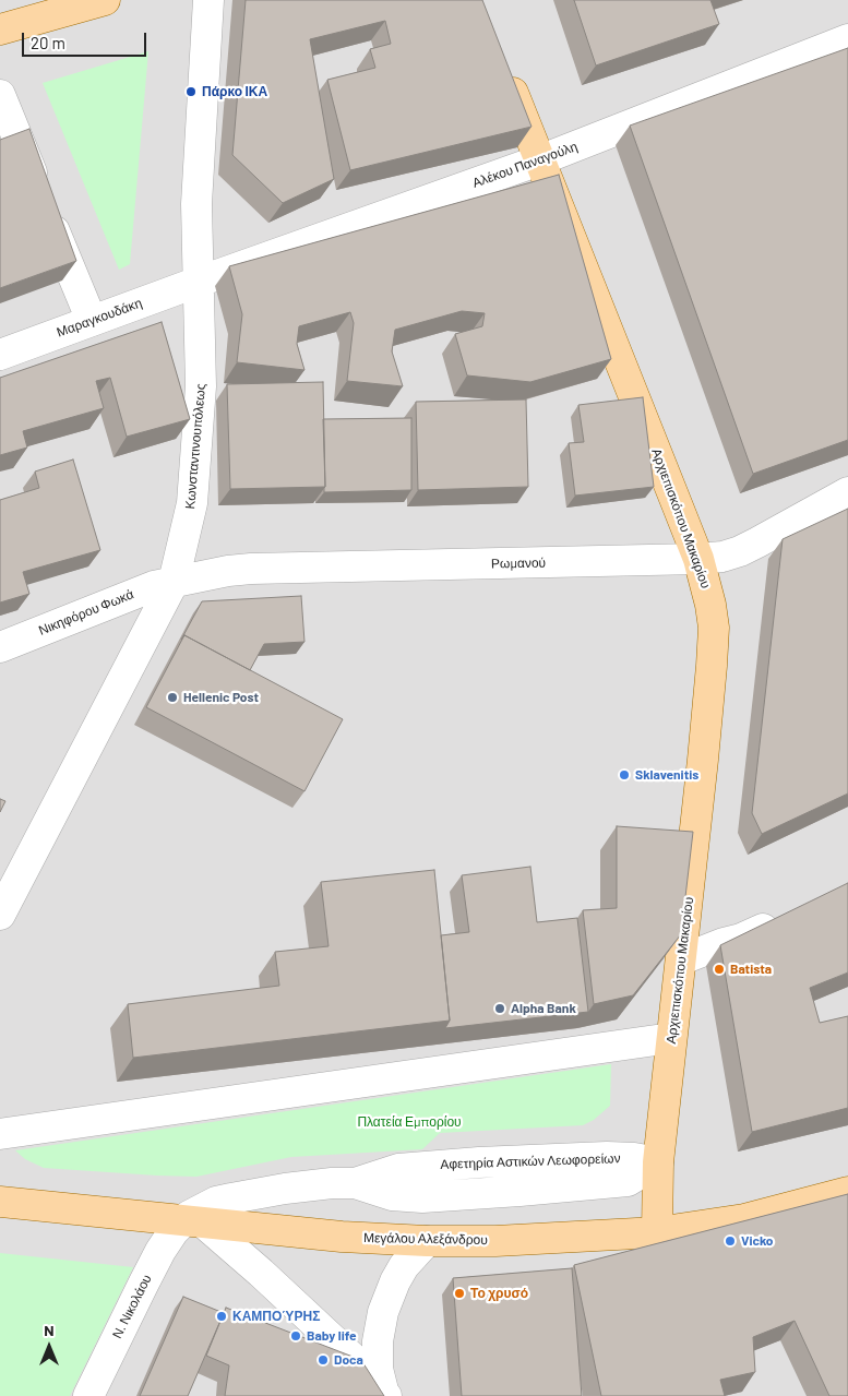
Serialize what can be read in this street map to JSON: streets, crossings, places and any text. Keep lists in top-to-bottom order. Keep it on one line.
{"streets":{"main road":["Αρχιεπισκόπου Μακαρίου","Μεγάλου Αλεξάνδρου"],"street":["Αλέκου Παναγούλη","Μαραγκουδάκη","Κωνσταντινουπόλεως","Ρωμανού","Νικηφόρου Φωκά","Αφετηρία Αστικών Λεωφορείων","Ν. Νικολάου"]},"crossings":[["Αλέκου Παναγούλη","Μαραγκουδάκη"],["Αλέκου Παναγούλη","Κωνσταντινουπόλεως"],["Αλέκου Παναγούλη","Αρχιεπισκόπου Μακαρίου"],["Μαραγκουδάκη","Κωνσταντινουπόλεως"],["Κωνσταντινουπόλεως","Ρωμανού"],["Κωνσταντινουπόλεως","Νικηφόρου Φωκά"],["Αρχιεπισκόπου Μακαρίου","Ρωμανού"],["Αρχιεπισκόπου Μακαρίου","Αφετηρία Αστικών Λεωφορείων"],["Αρχιεπισκόπου Μακαρίου","Μεγάλου Αλεξάνδρου"],["Ρωμανού","Νικηφόρου Φωκά"],["Αφετηρία Αστικών Λεωφορείων","Μεγάλου Αλεξάνδρου"],["Αφετηρία Αστικών Λεωφορείων","Ν. Νικολάου"],["Μεγάλου Αλεξάνδρου","Ν. Νικολάου"]],"parks":["Πλατεία Εμπορίου"],"places":["Πάρκο ΙΚΑ","Hellenic Post","Sklavenitis","Batista","Alpha Bank","Vicko","Το χρυσό","ΚΑΜΠΟΎΡΗΣ","Baby life","Doca"],"scale_bar":"20 m","north":"top"}
